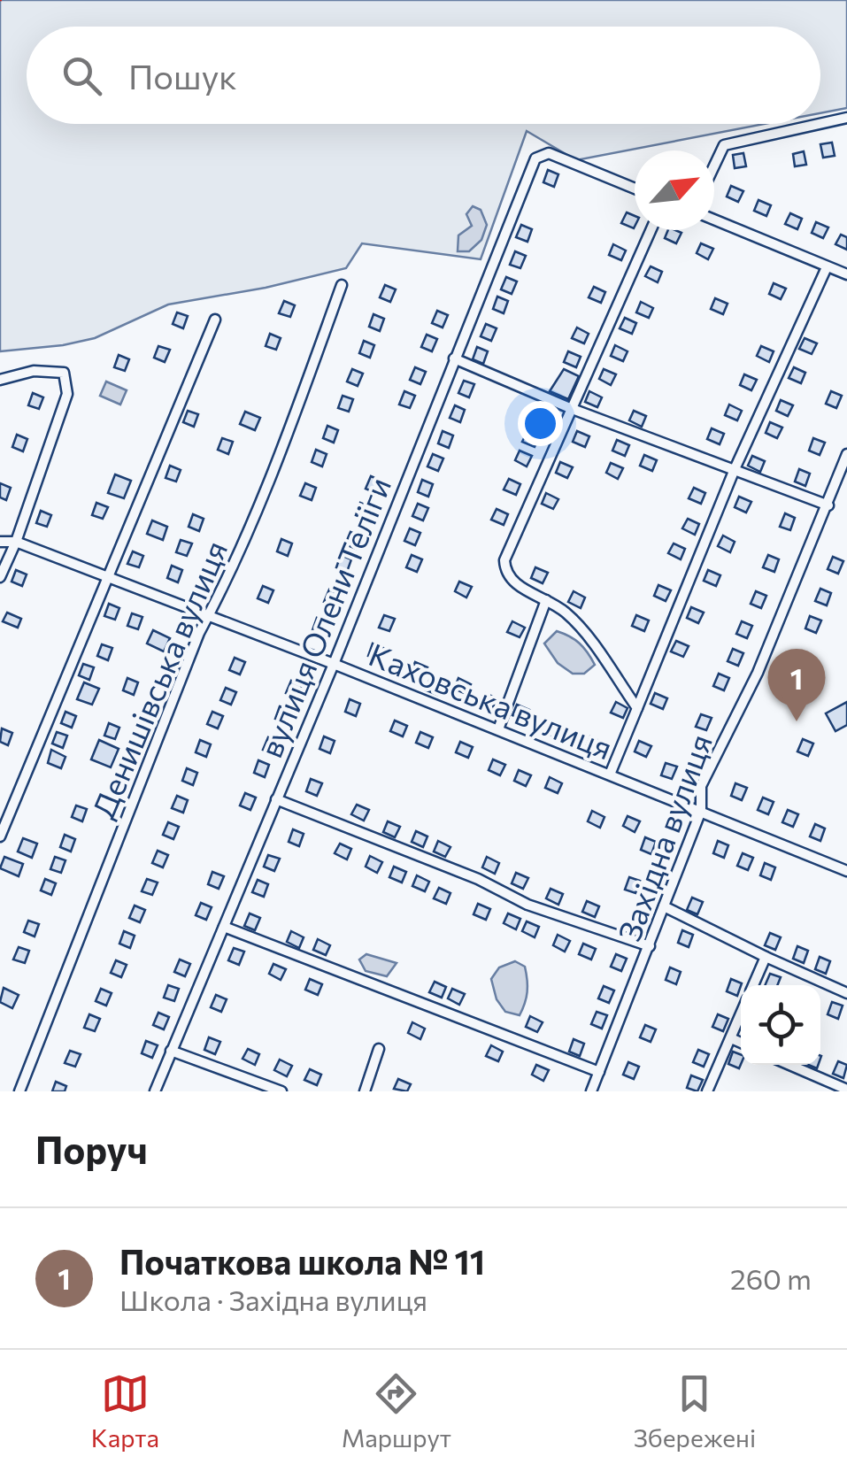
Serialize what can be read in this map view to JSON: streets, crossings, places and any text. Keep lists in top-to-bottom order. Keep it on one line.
{"streets":{"street":["вулиця Олени Теліги","Денишівська вулиця","Каховська вулиця","Західна вулиця"]},"crossings":[["вулиця Олени Теліги","Каховська вулиця"],["Денишівська вулиця","Каховська вулиця"],["Каховська вулиця","Західна вулиця"]],"north":"top right","page":{"search":"Пошук","pins":"1","heading":"Поруч","list":[{"mark":"1","name":"Початкова школа № 11","note":"Школа · Західна вулиця","value":"260 m"}],"nav":["Карта","Маршрут","Збережені"]}}
